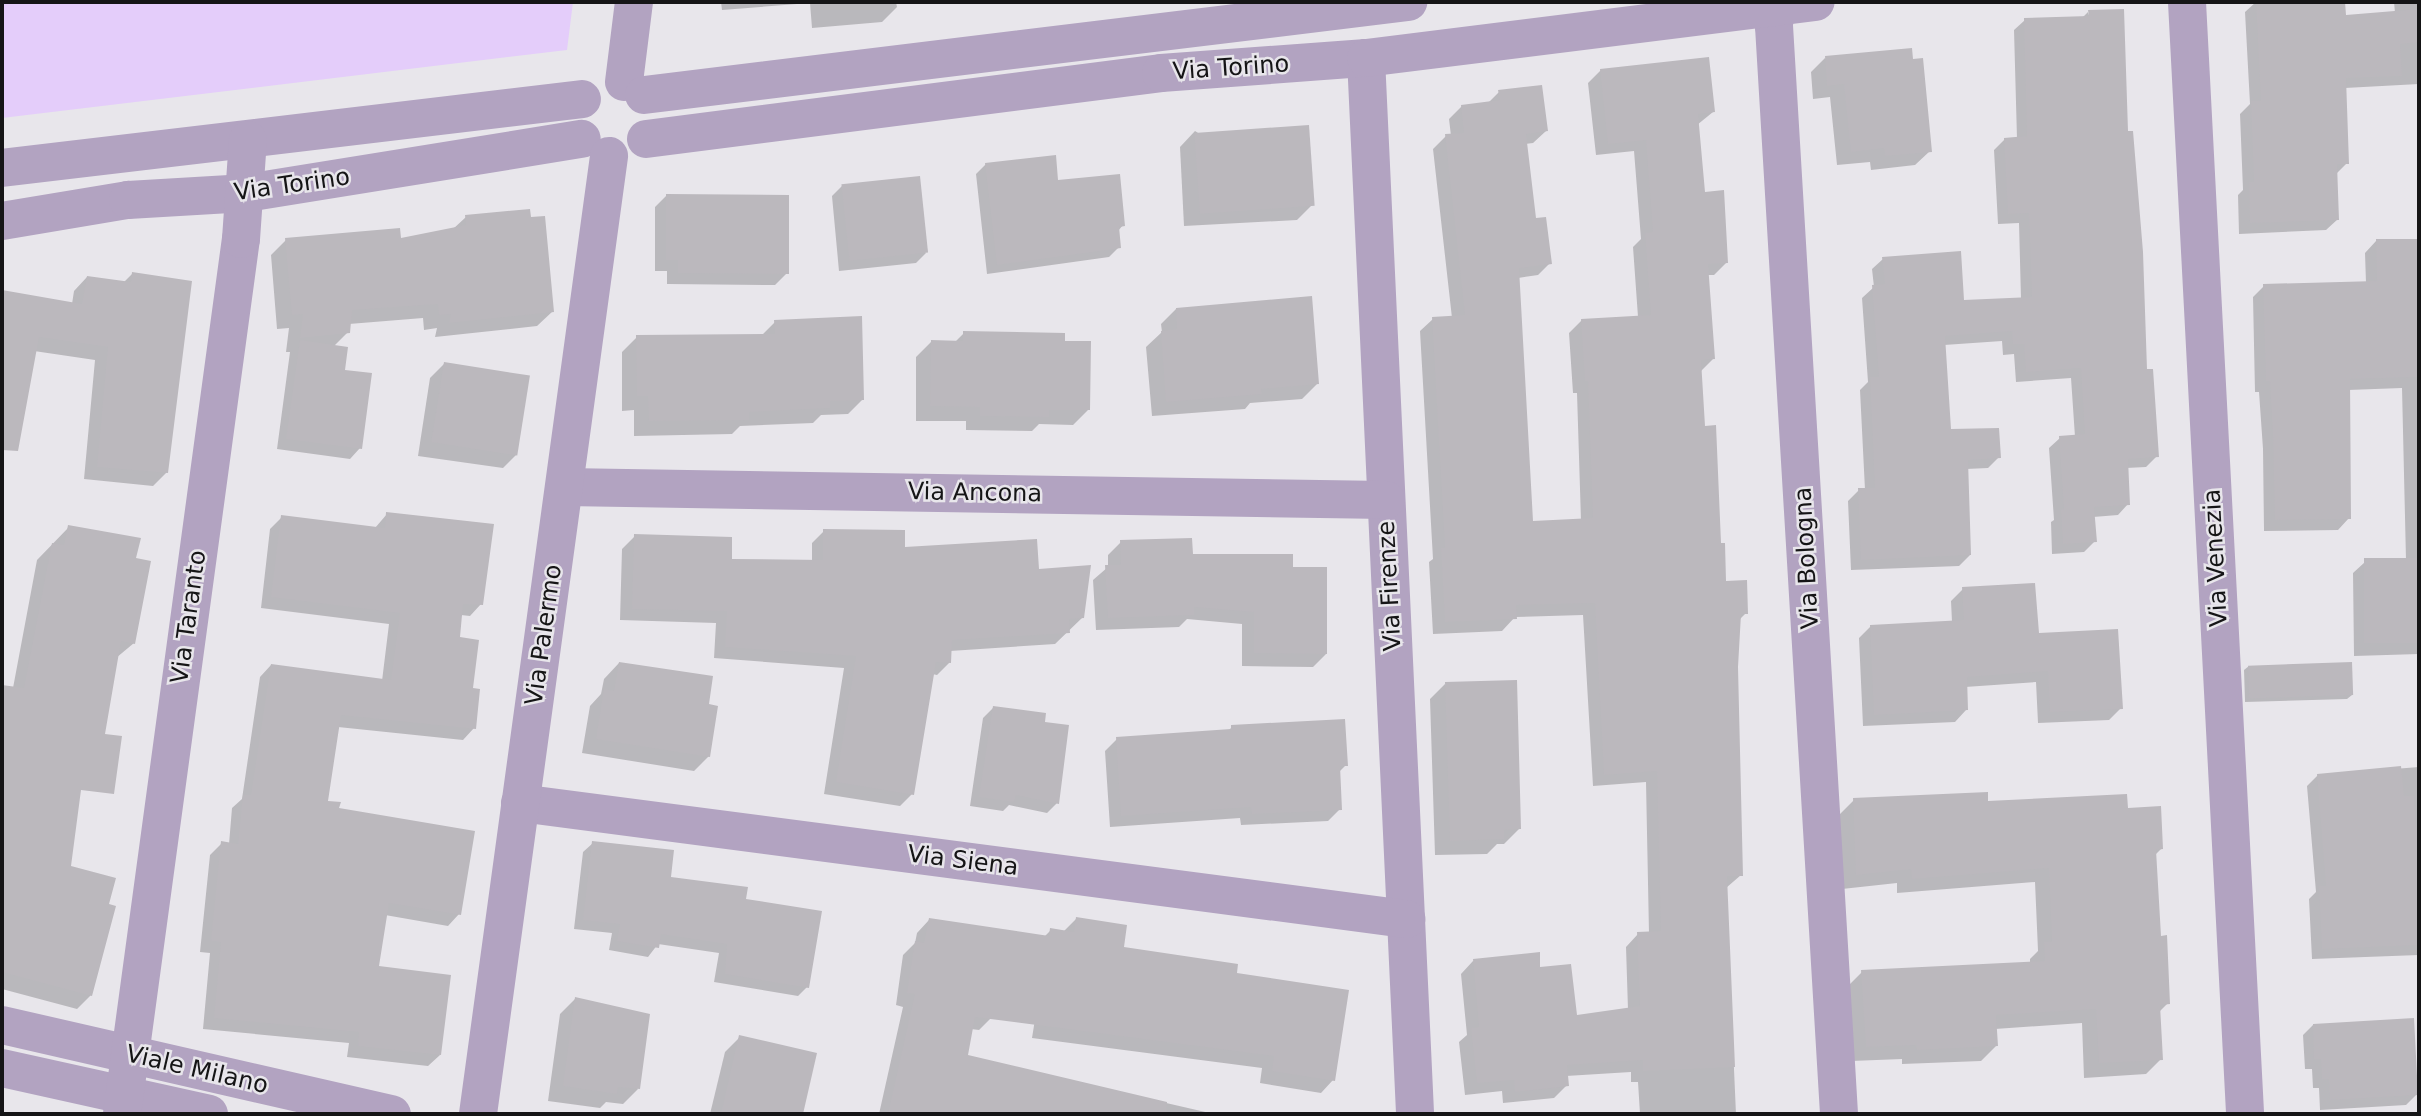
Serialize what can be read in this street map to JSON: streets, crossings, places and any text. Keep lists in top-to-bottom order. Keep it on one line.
{"streets":{"street":["Via Torino","Via Ancona","Via Bologna","Via Venezia","Via Firenze","Via Taranto","Via Palermo","Via Siena","Viale Milano"]},"crossings":[["Via Torino","Via Bologna"],["Via Torino","Via Firenze"],["Via Torino","Via Taranto"],["Via Torino","Via Palermo"],["Via Ancona","Via Firenze"],["Via Ancona","Via Palermo"],["Via Firenze","Via Siena"],["Via Taranto","Viale Milano"],["Via Palermo","Via Siena"]]}
